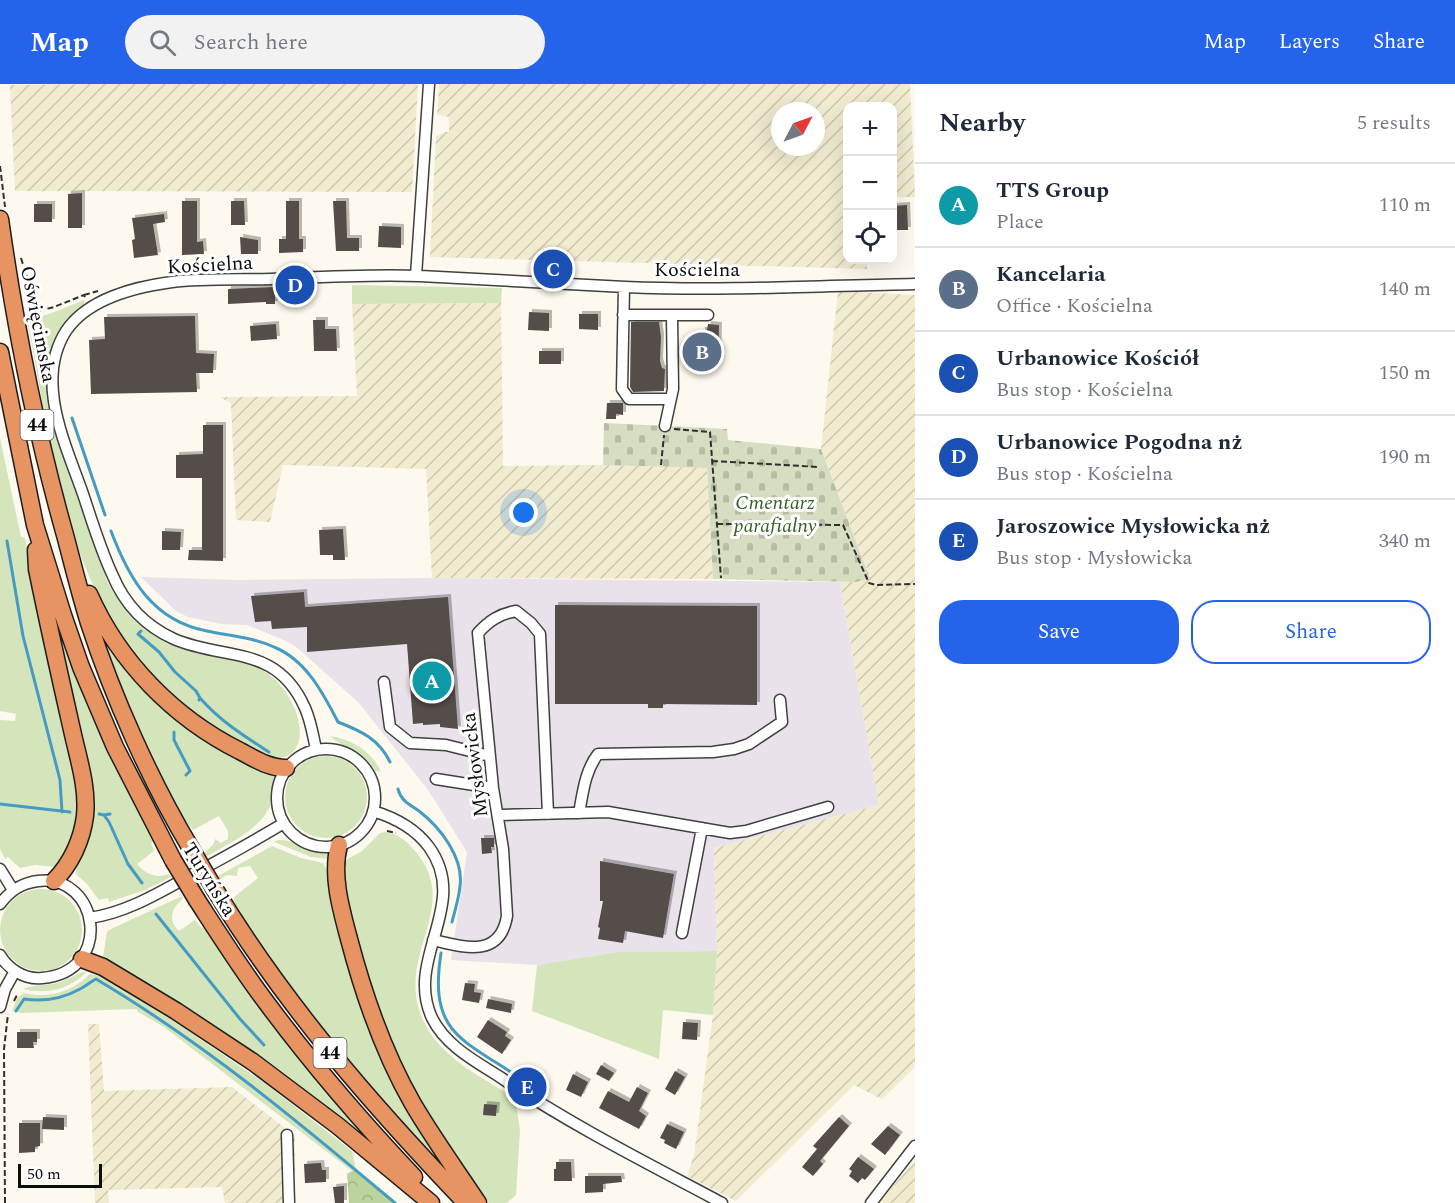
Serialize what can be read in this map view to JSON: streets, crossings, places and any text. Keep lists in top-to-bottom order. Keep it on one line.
{"streets":{"highway":["Oświęcimska","44","Turyńska"],"street":["Kościelna","Mysłowicka"]},"crossings":[["Oświęcimska","Turyńska"],["44","Turyńska"]],"parks":["Cmentarz parafialny"],"scale_bar":"50 m","north":"top right","page":{"header":"Map","search":"Search here","nav":["Map","Layers","Share"],"heading":["Nearby","5 results"],"map_buttons":["+","−"],"list":[{"mark":"A","name":"TTS Group","note":"Place","value":"110 m"},{"mark":"B","name":"Kancelaria","note":"Office · Kościelna","value":"140 m"},{"mark":"C","name":"Urbanowice Kościół","note":"Bus stop · Kościelna","value":"150 m"},{"mark":"D","name":"Urbanowice Pogodna nż","note":"Bus stop · Kościelna","value":"190 m"},{"mark":"E","name":"Jaroszowice Mysłowicka nż","note":"Bus stop · Mysłowicka","value":"340 m"}],"pins":["C","D","B","A","E"],"buttons":["Save","Share"],"scale":"50 m"}}
